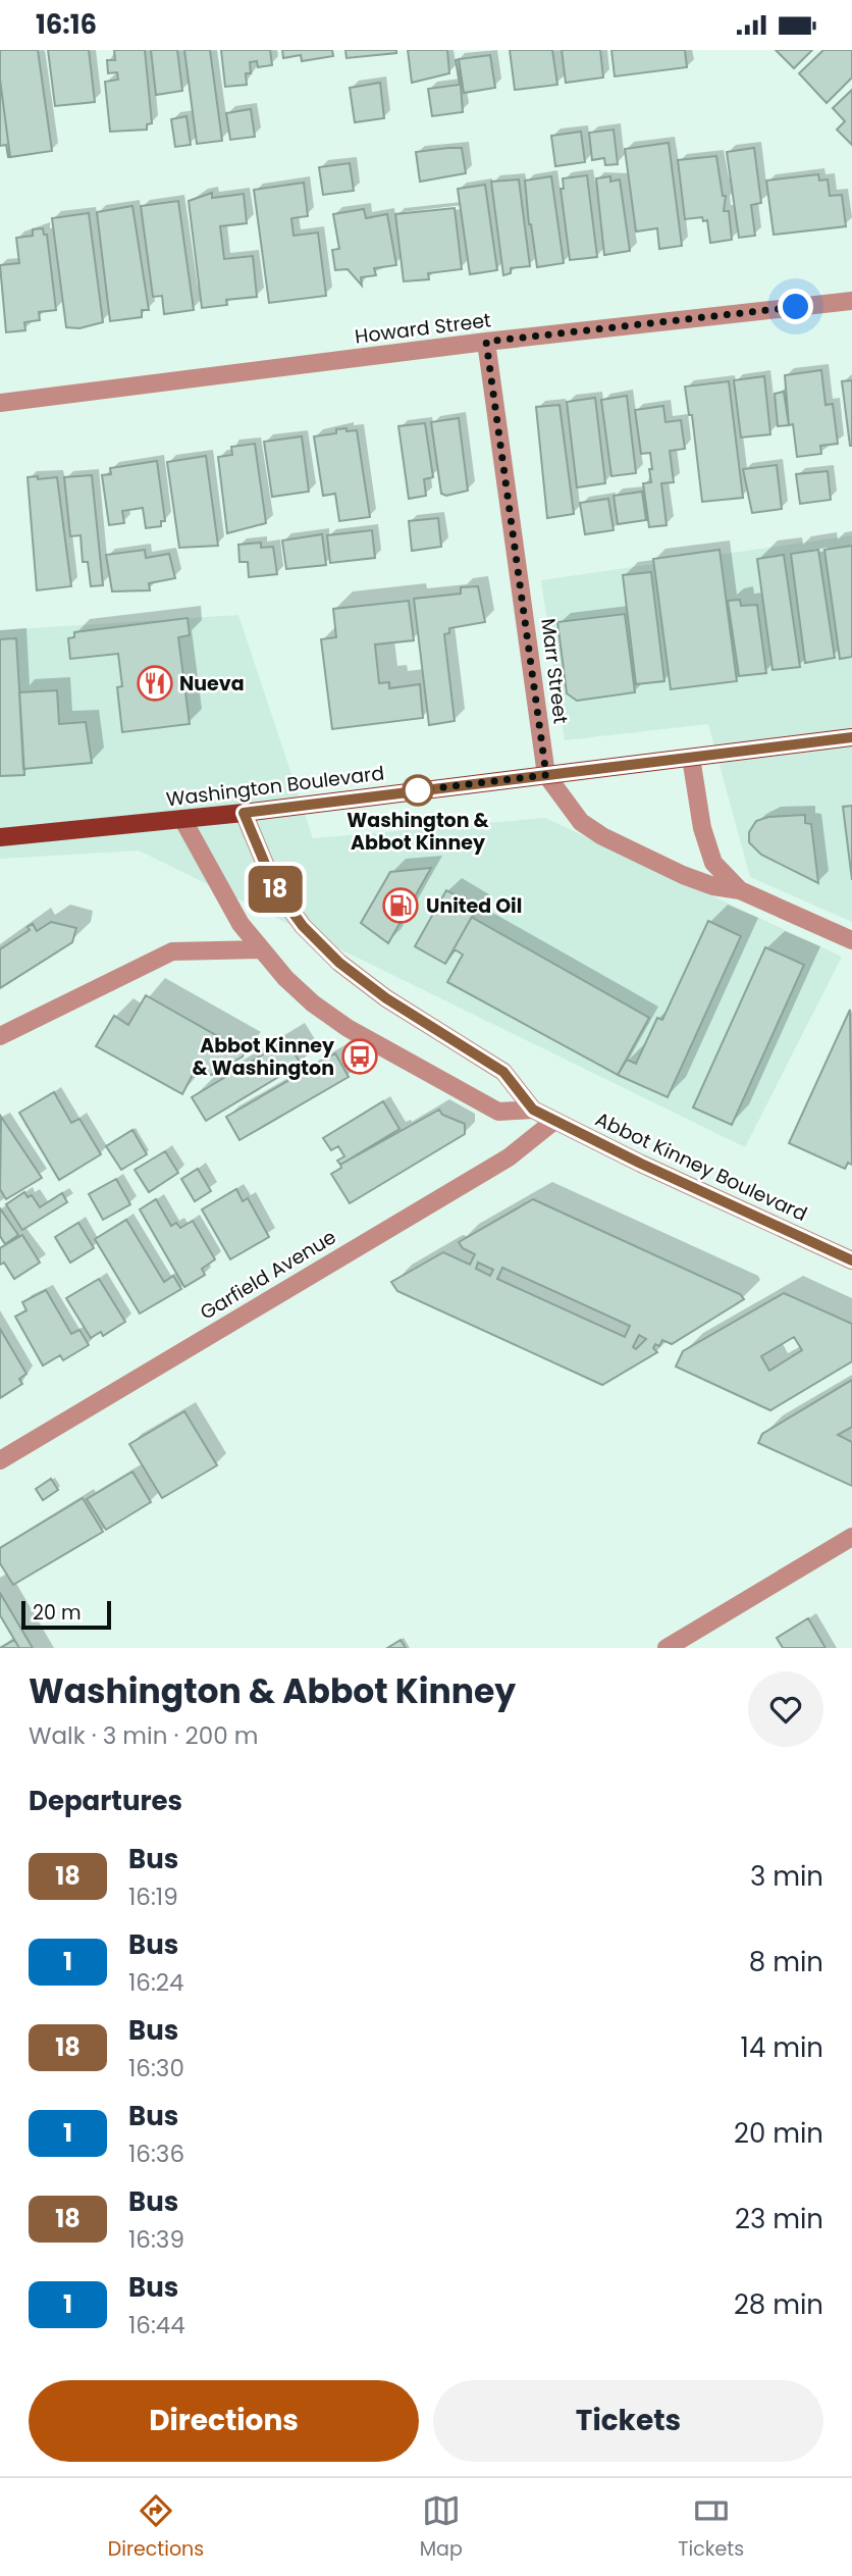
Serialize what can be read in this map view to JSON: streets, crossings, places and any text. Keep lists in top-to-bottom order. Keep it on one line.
{"streets":{"main road":["Washington Boulevard"],"street":["Howard Street","Marr Street","Abbot Kinney Boulevard","Garfield Avenue"]},"crossings":[["Howard Street","Marr Street"],["Marr Street","Washington Boulevard"],["Washington Boulevard","Abbot Kinney Boulevard"],["Abbot Kinney Boulevard","Garfield Avenue"]],"places":{"restaurant":["Nueva"],"other":["Washington & Abbot Kinney"],"fuel station":["United Oil"],"bus stop":["Abbot Kinney & Washington"]},"lines":["bus line 18"],"scale_bar":"20 m","page":{"status":"16:16","on_map":"18","scale":"20 m","heading":[["Washington & Abbot Kinney","Walk · 3 min · 200 m"],"Departures"],"list":[{"mark":"18","name":"Bus","note":"16:19","value":"3 min"},{"mark":"1","name":"Bus","note":"16:24","value":"8 min"},{"mark":"18","name":"Bus","note":"16:30","value":"14 min"},{"mark":"1","name":"Bus","note":"16:36","value":"20 min"},{"mark":"18","name":"Bus","note":"16:39","value":"23 min"},{"mark":"1","name":"Bus","note":"16:44","value":"28 min"}],"buttons":["Directions","Tickets"],"tabs":["Directions","Map","Tickets"]}}
